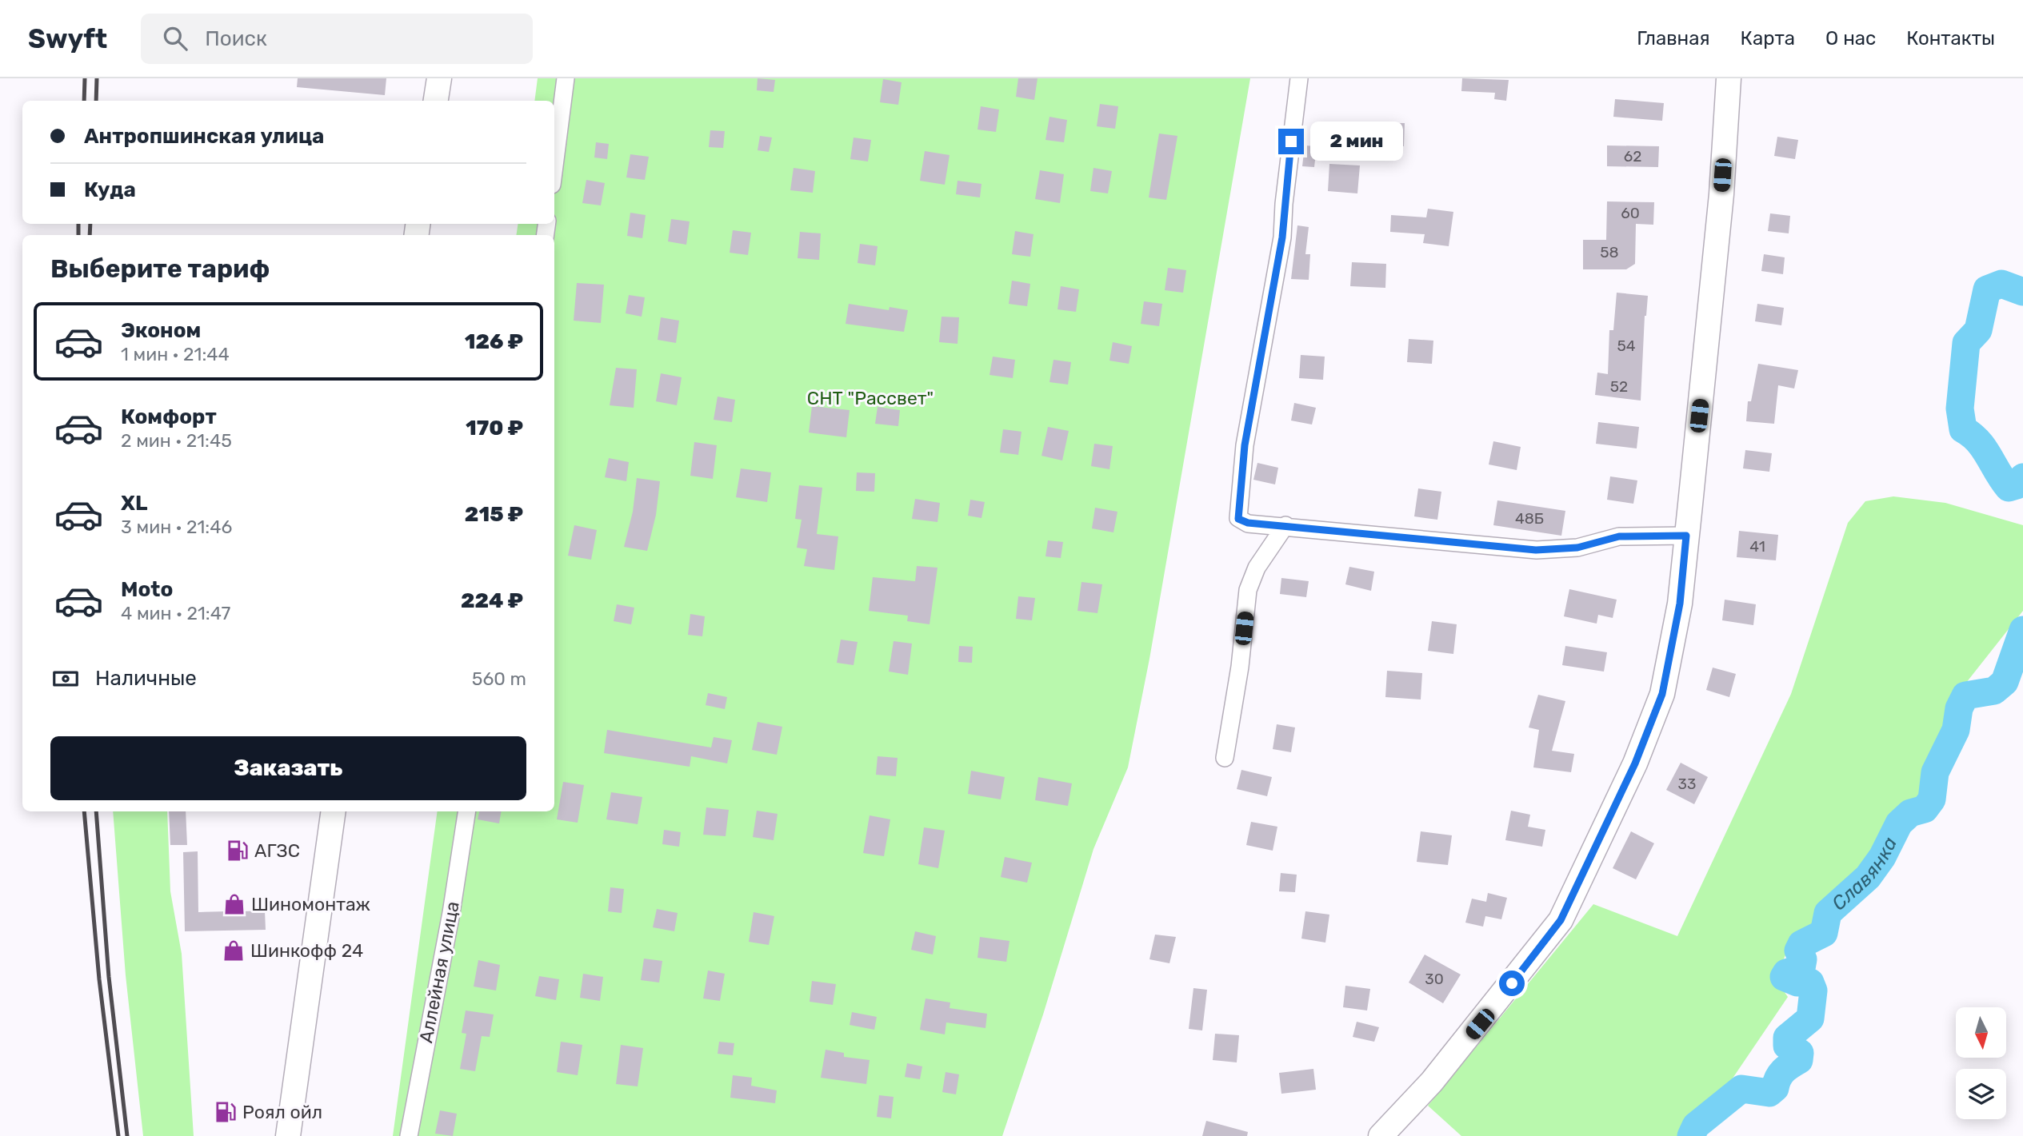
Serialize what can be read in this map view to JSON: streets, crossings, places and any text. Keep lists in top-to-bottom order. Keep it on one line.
{"streets":{"street":["Аллейная улица"]},"water":["Славянка"],"parks":["СНТ \"Рассвет\""],"places":{"fuel station":["АГЗС","Роял ойл"],"shop":["Шиномонтаж","Шинкофф 24"]},"house_numbers":["62","60","58","54","52","48Б","41","33","30"],"north":"bottom","page":{"header":"Swyft","search":"Поиск","nav":["Главная","Карта","О нас","Контакты"],"banner":["Антропшинская улица","Куда"],"bubble":"2 мин","heading":"Выберите тариф","list":[{"name":"Эконом","note":"1 мин · 21:44","value":"126 ₽"},{"name":"Комфорт","note":"2 мин · 21:45","value":"170 ₽"},{"name":"XL","note":"3 мин · 21:46","value":"215 ₽"},{"name":"Moto","note":"4 мин · 21:47","value":"224 ₽"}],"pay":["Наличные","560 m"],"buttons":"Заказать"}}
